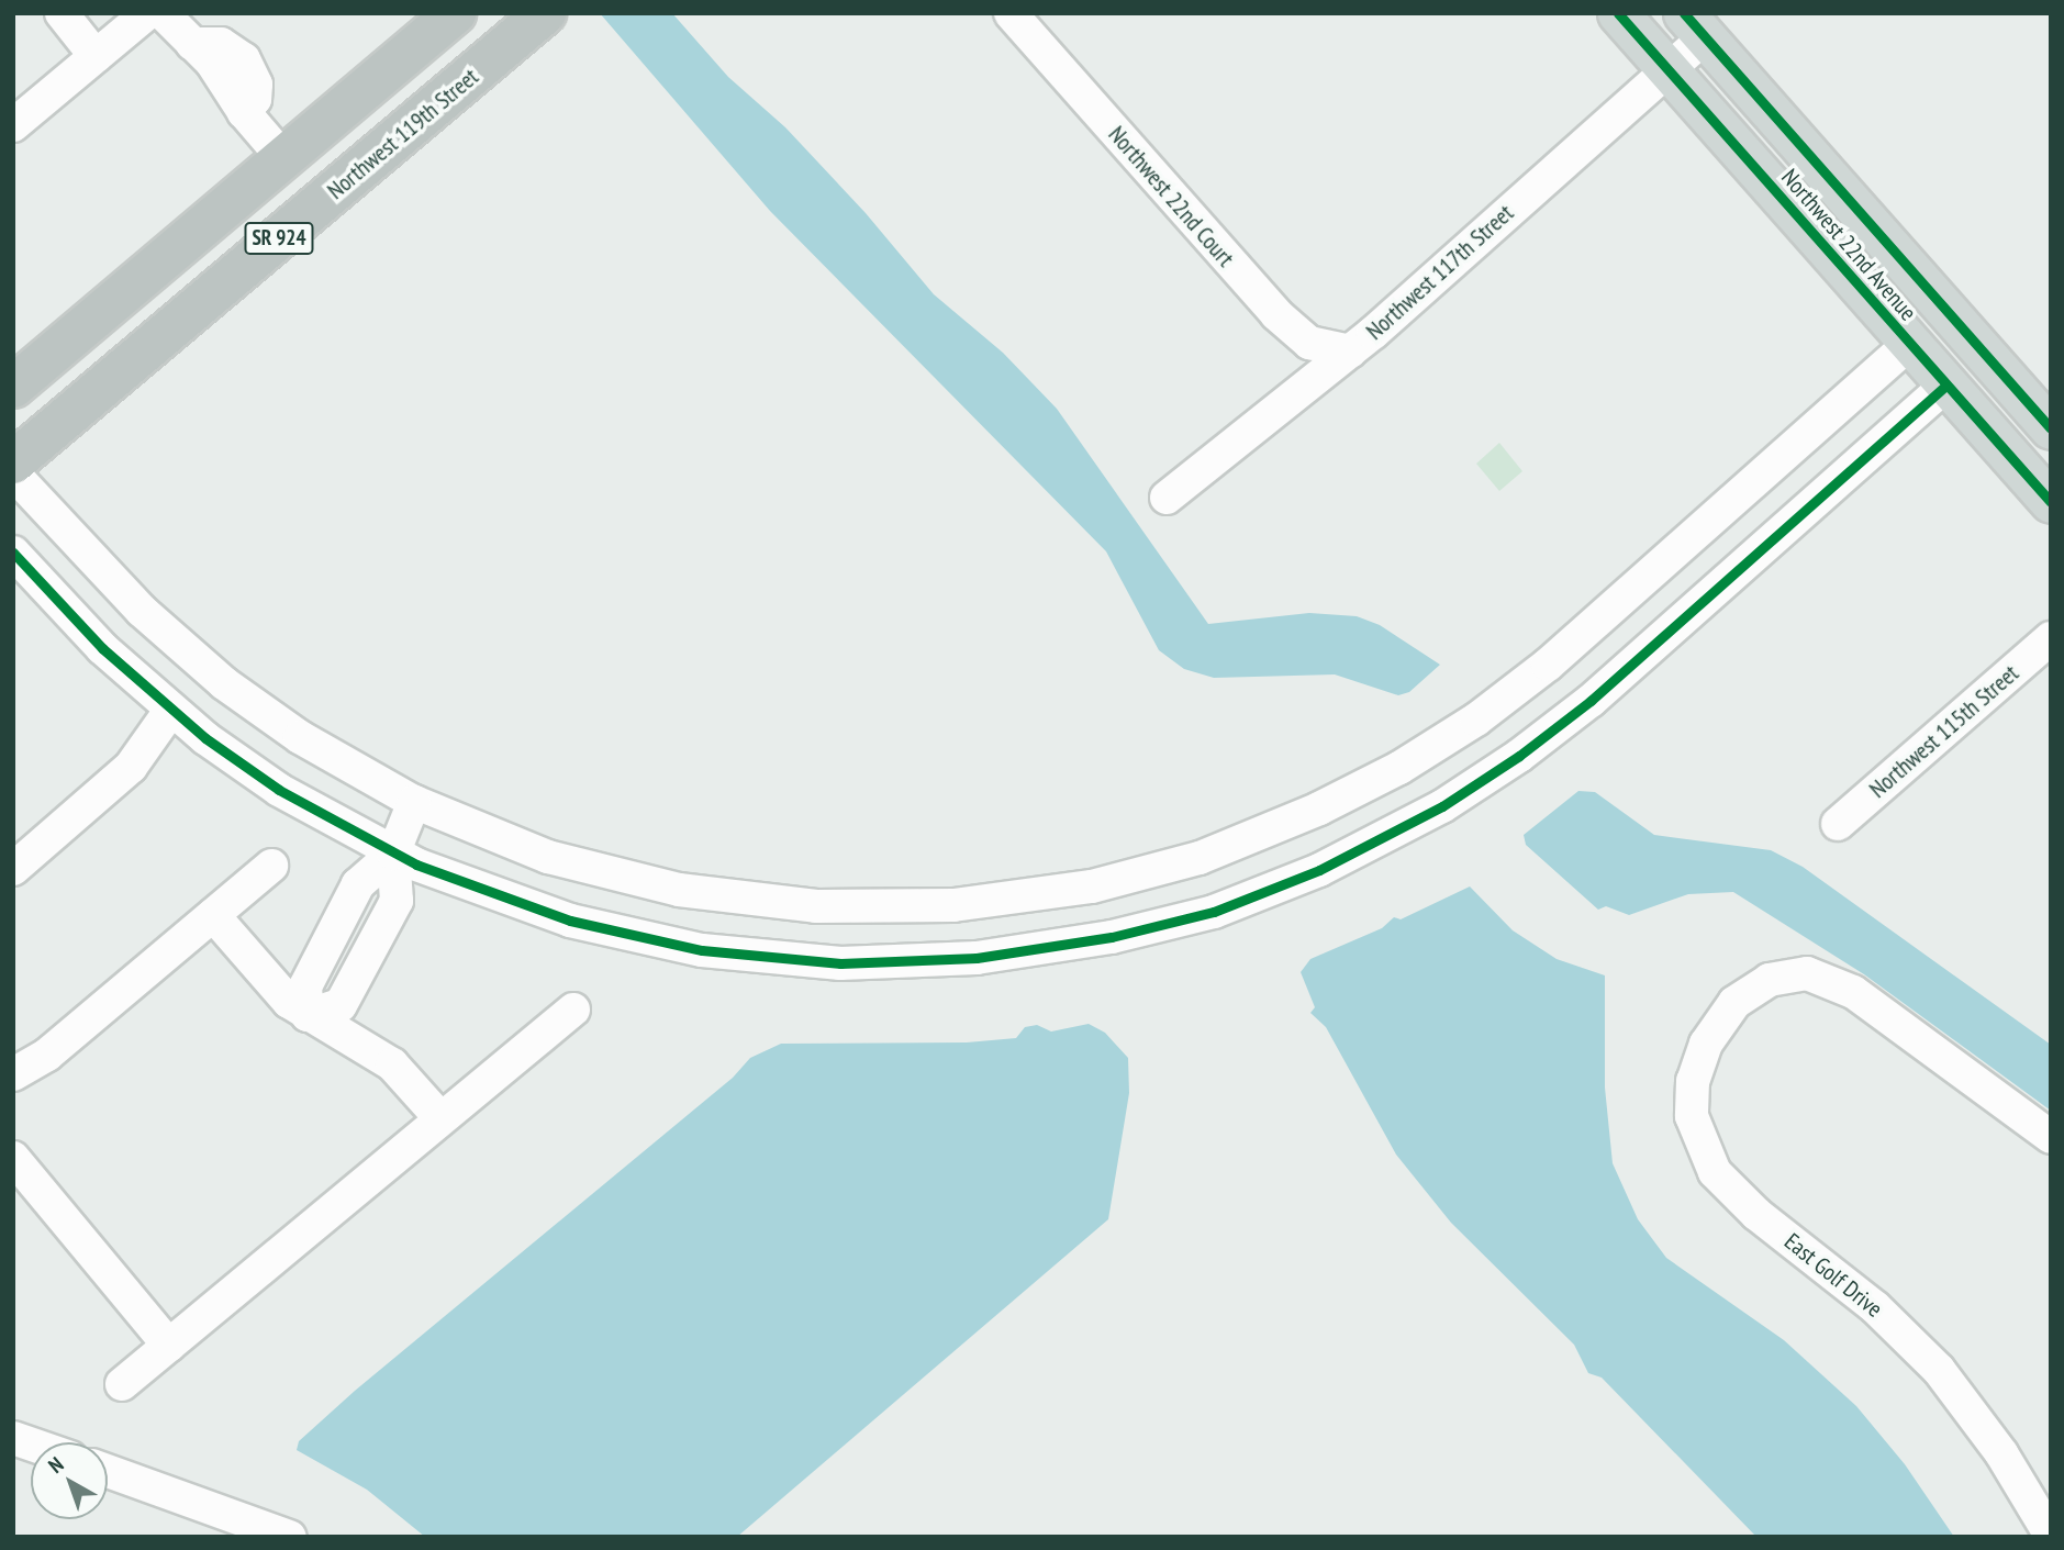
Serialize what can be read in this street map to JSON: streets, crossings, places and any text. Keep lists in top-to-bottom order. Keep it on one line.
{"streets":{"highway":["Northwest 119th Street","SR 924"],"main road":["Northwest 22nd Avenue"],"street":["Northwest 22nd Court","Northwest 117th Street","Northwest 115th Street","East Golf Drive"]},"crossings":[["Northwest 22nd Court","Northwest 117th Street"],["Northwest 22nd Avenue","Northwest 117th Street"]],"north":"top left"}
